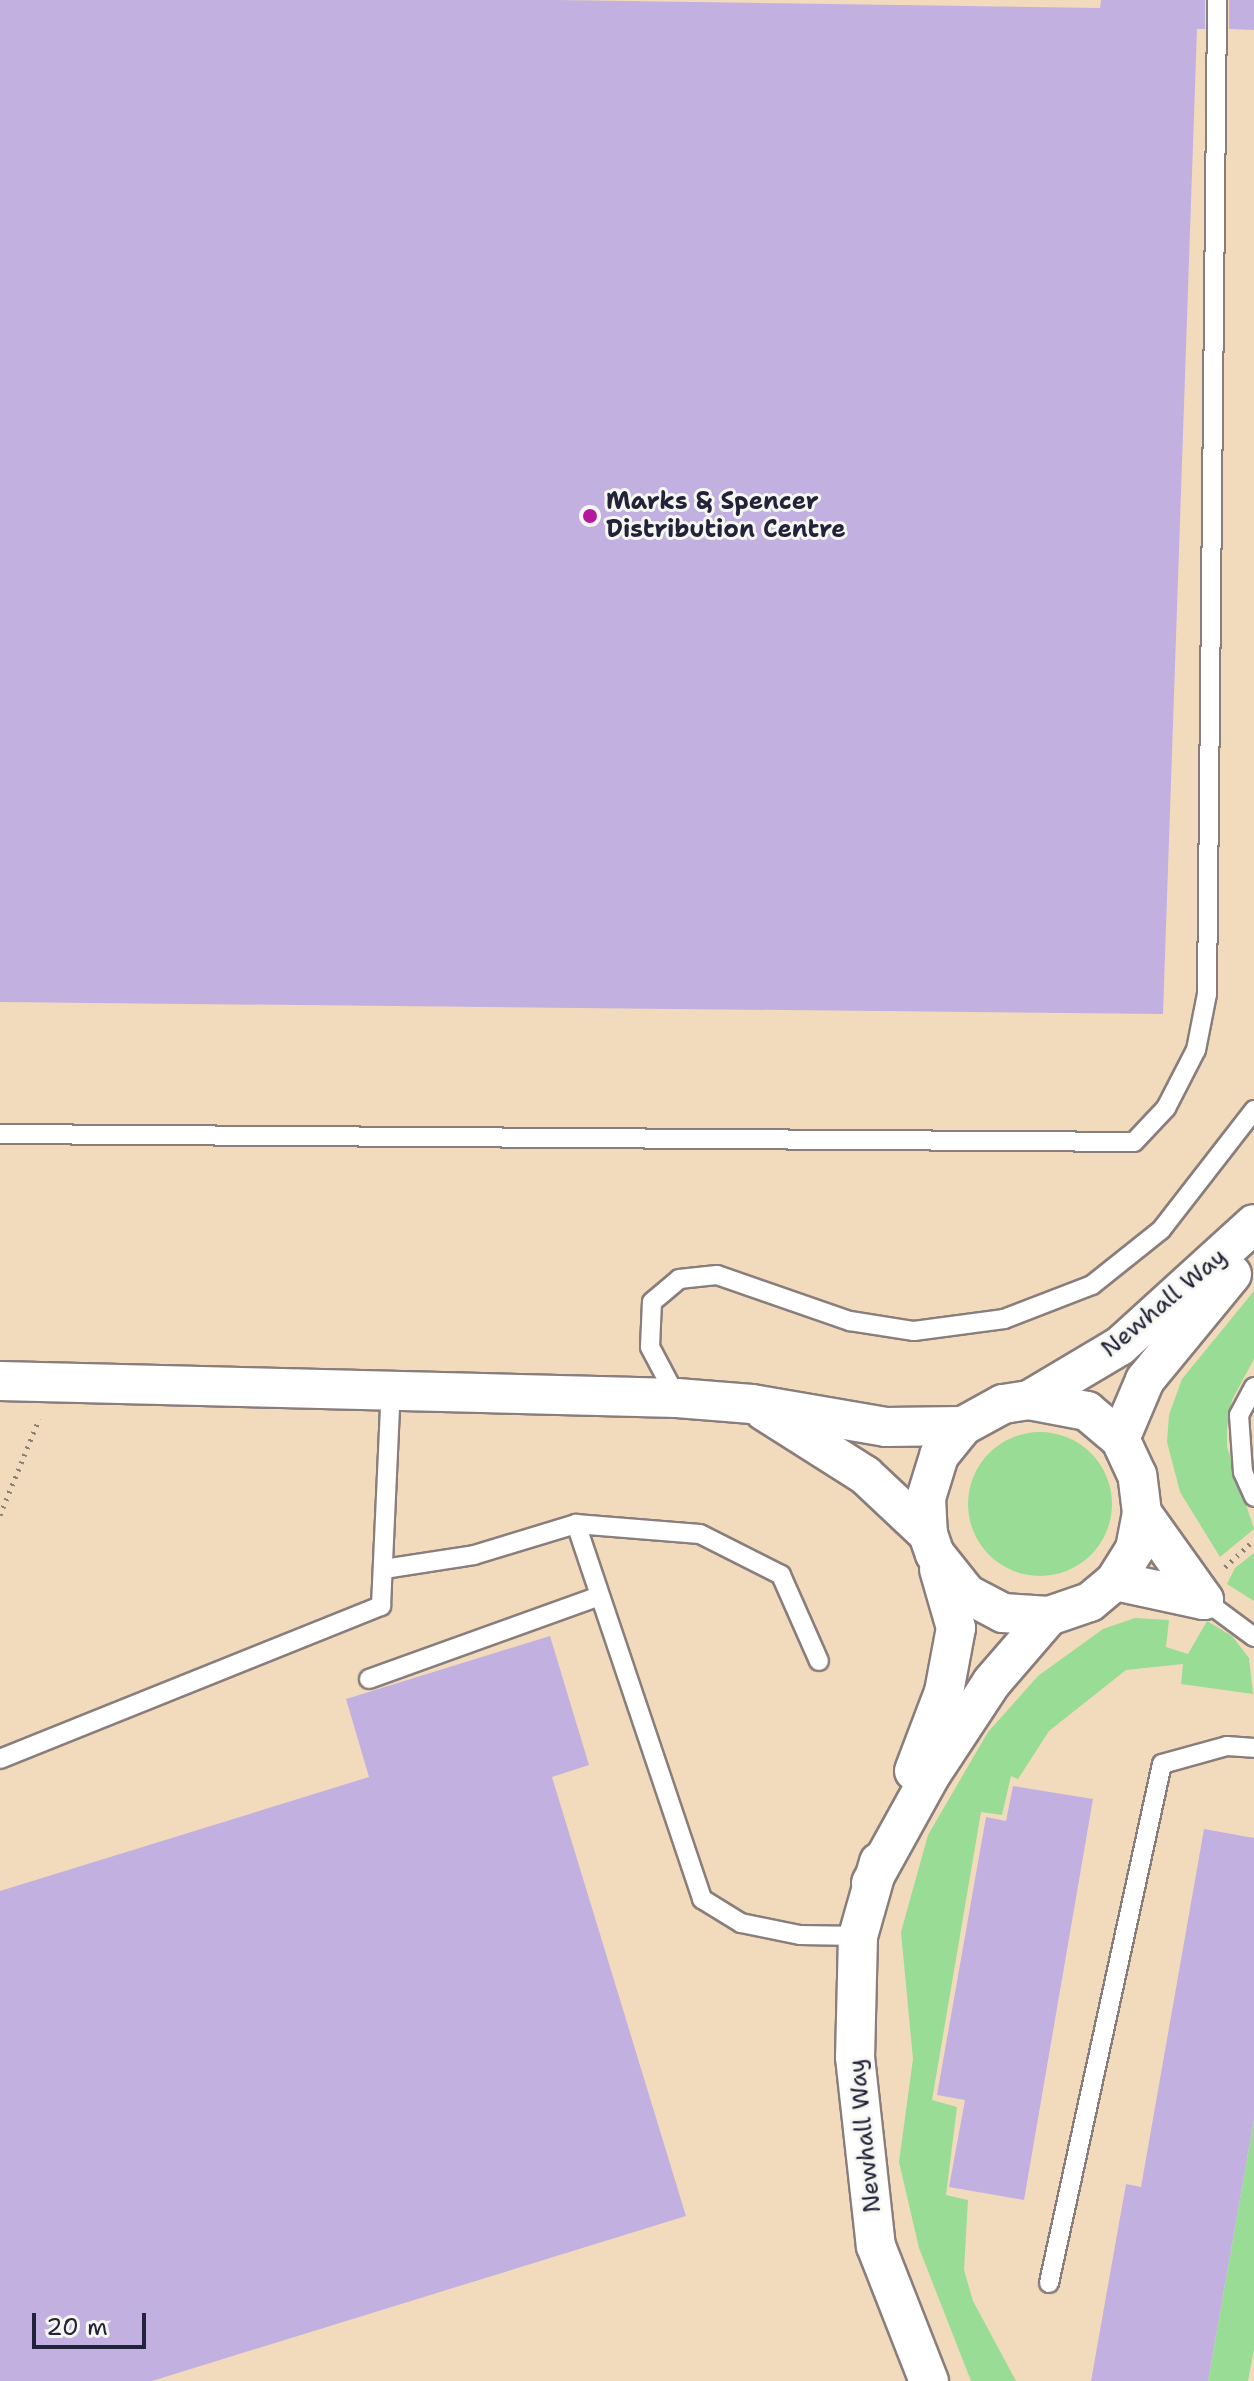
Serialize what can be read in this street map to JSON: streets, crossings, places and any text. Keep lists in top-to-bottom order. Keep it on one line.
{"streets":{"street":["Newhall Way"]},"places":["Marks & Spencer Distribution Centre"],"scale_bar":"20 m"}
